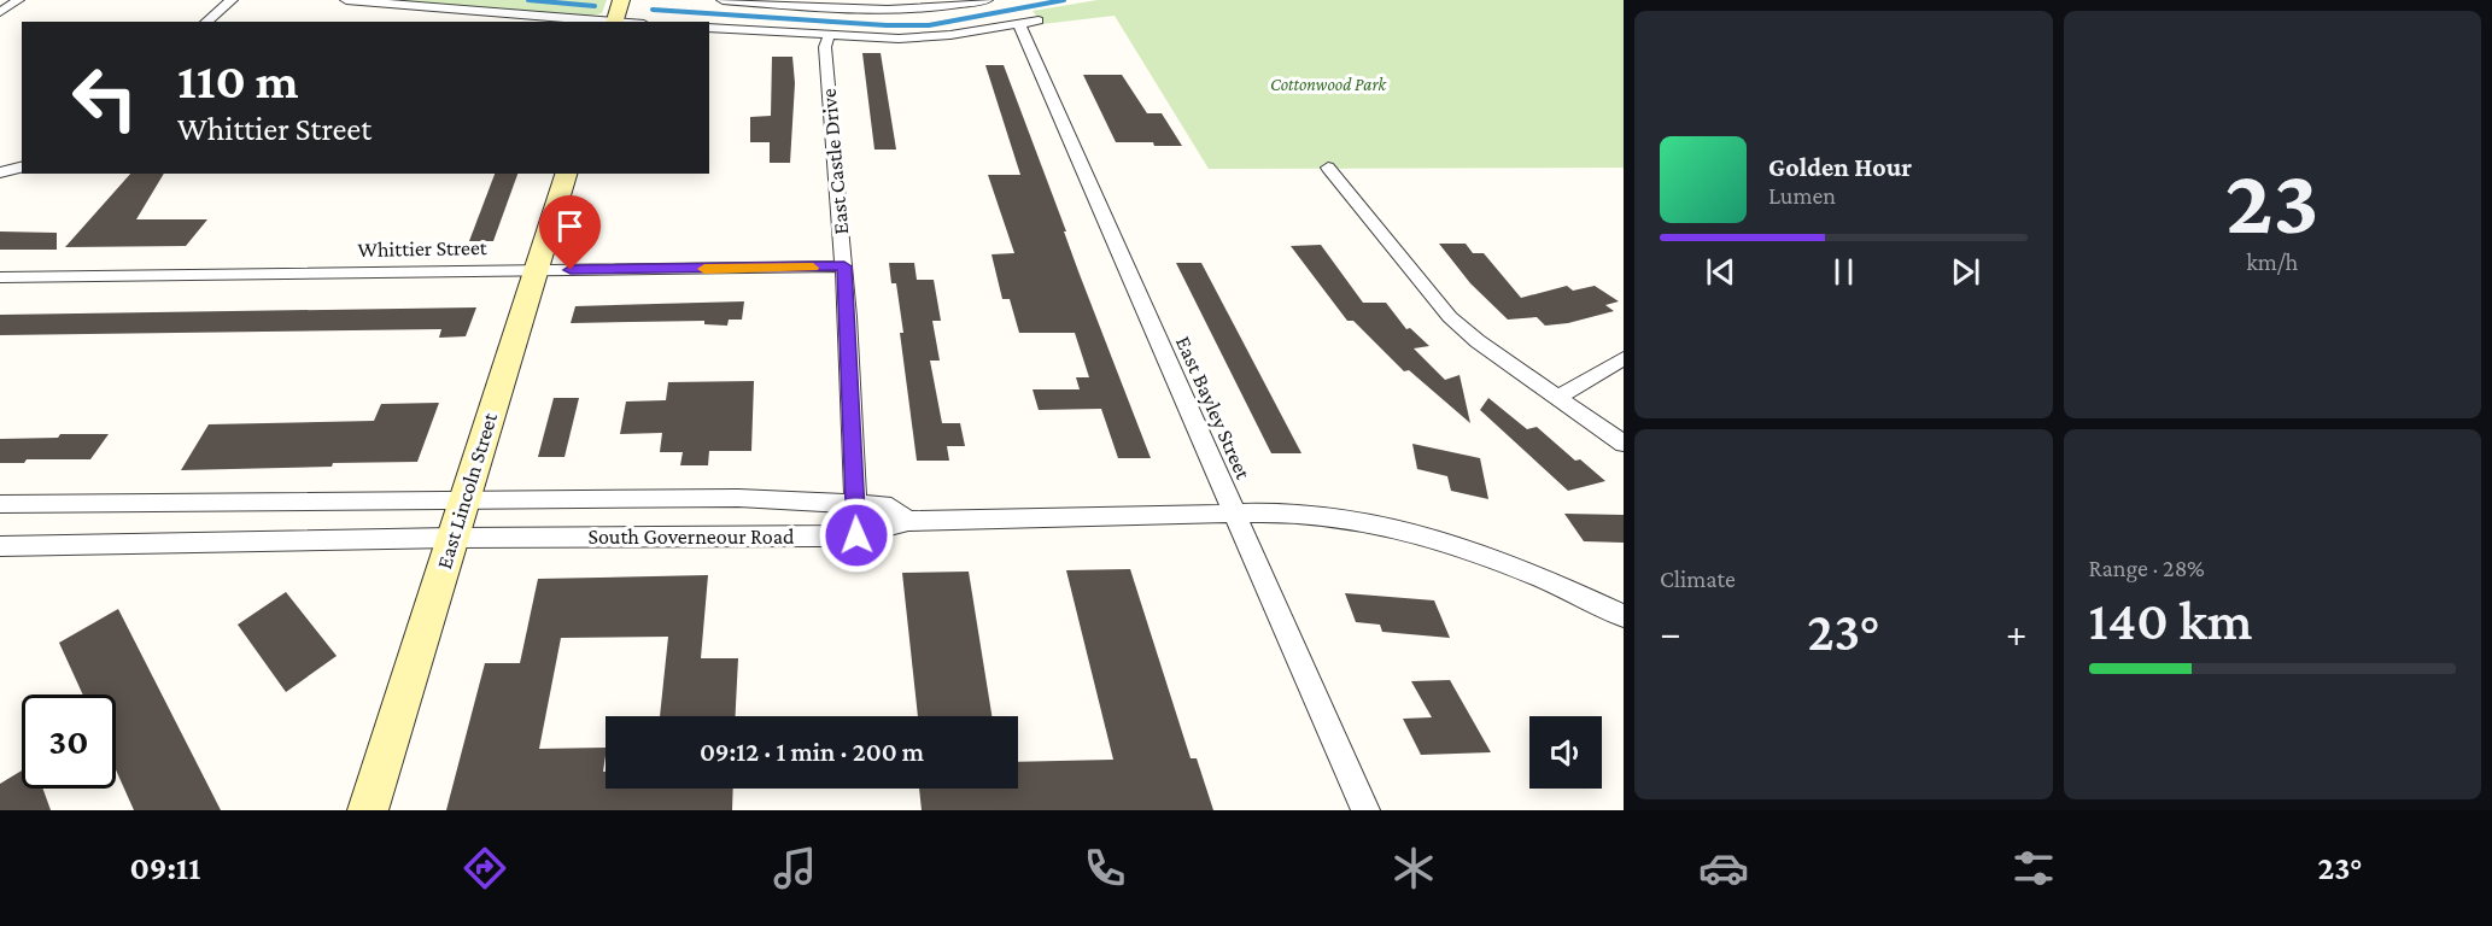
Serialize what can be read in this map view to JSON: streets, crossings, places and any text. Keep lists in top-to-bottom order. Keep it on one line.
{"streets":{"street":["East Castle Drive","Whittier Street","East Bayley Street","East Lincoln Street","South Governeour Road"]},"crossings":[["East Castle Drive","Whittier Street"],["East Castle Drive","East Bayley Street"],["East Castle Drive","South Governeour Road"],["Whittier Street","East Lincoln Street"],["East Bayley Street","South Governeour Road"],["East Lincoln Street","South Governeour Road"]],"parks":["Cottonwood Park"],"page":{"tile":[["23","km/h"],"Climate",["Range · 28%","140 km"]],"turn":["110 m","Whittier Street"],"song":["Golden Hour","Lumen"],"heat":["−","23°","+"],"limit":"30","trip":"09:12 · 1 min · 200 m","tabs":["09:11","23°"]}}
